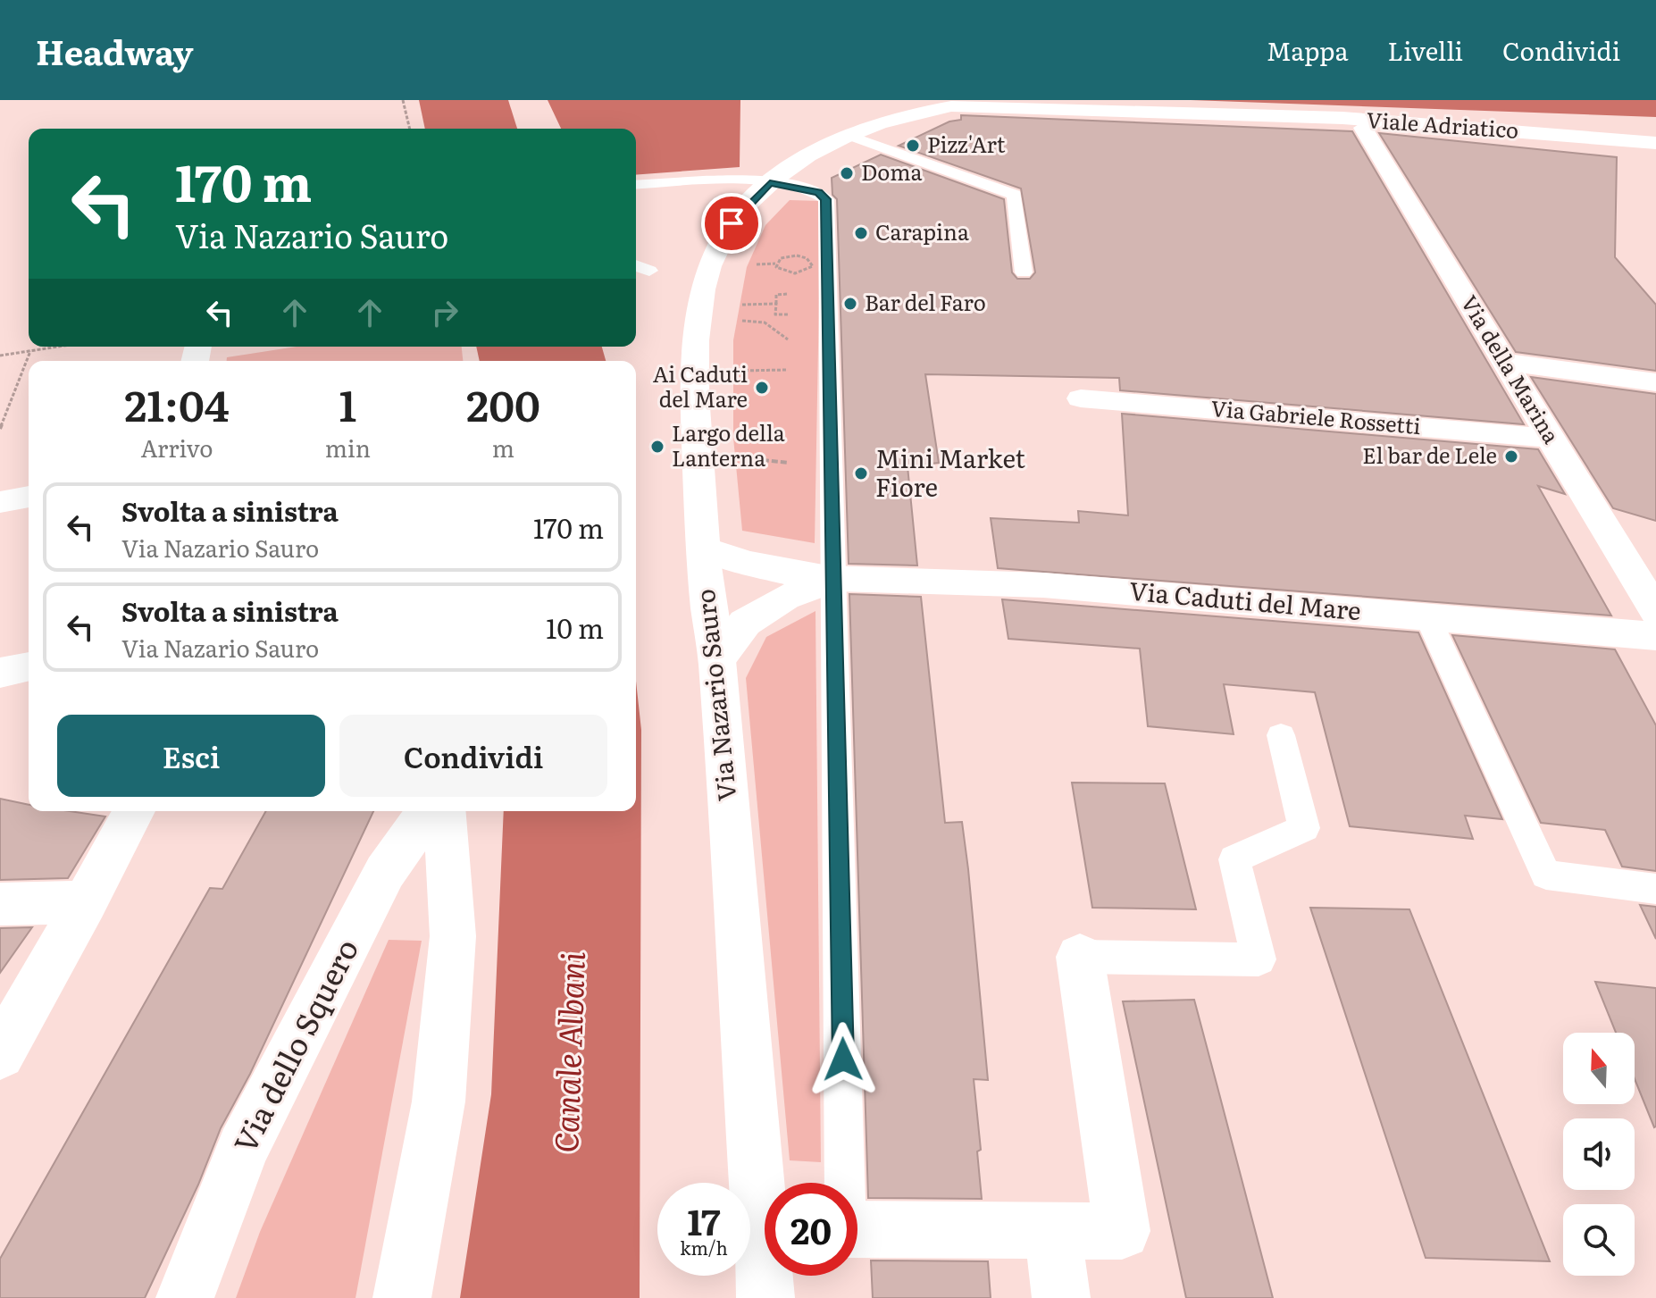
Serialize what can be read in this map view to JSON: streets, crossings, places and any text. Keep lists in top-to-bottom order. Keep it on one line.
{"streets":{"street":["Viale Adriatico","Via della Marina","Via Gabriele Rossetti","Via Caduti del Mare","Via Nazario Sauro","Via dello Squero"]},"crossings":[["Viale Adriatico","Via Nazario Sauro"],["Via della Marina","Via Gabriele Rossetti"],["Via Caduti del Mare","Via Nazario Sauro"]],"water":["Canale Albani"],"places":["Pizz'Art","Doma","Carapina","Bar del Faro","Ai Caduti del Mare","Largo della Lanterna","El bar de Lele","Mini Market Fiore"],"north":"top","page":{"header":"Headway","nav":["Mappa","Livelli","Condividi"],"turn":["170 m","Via Nazario Sauro"],"eta":["21:04","Arrivo","1","min","200","m"],"list":[{"name":"Svolta a sinistra","note":"Via Nazario Sauro","value":"170 m"},{"name":"Svolta a sinistra","note":"Via Nazario Sauro","value":"10 m"}],"buttons":["Esci","Condividi"],"speed":"17 km/h","limit":"20"}}
